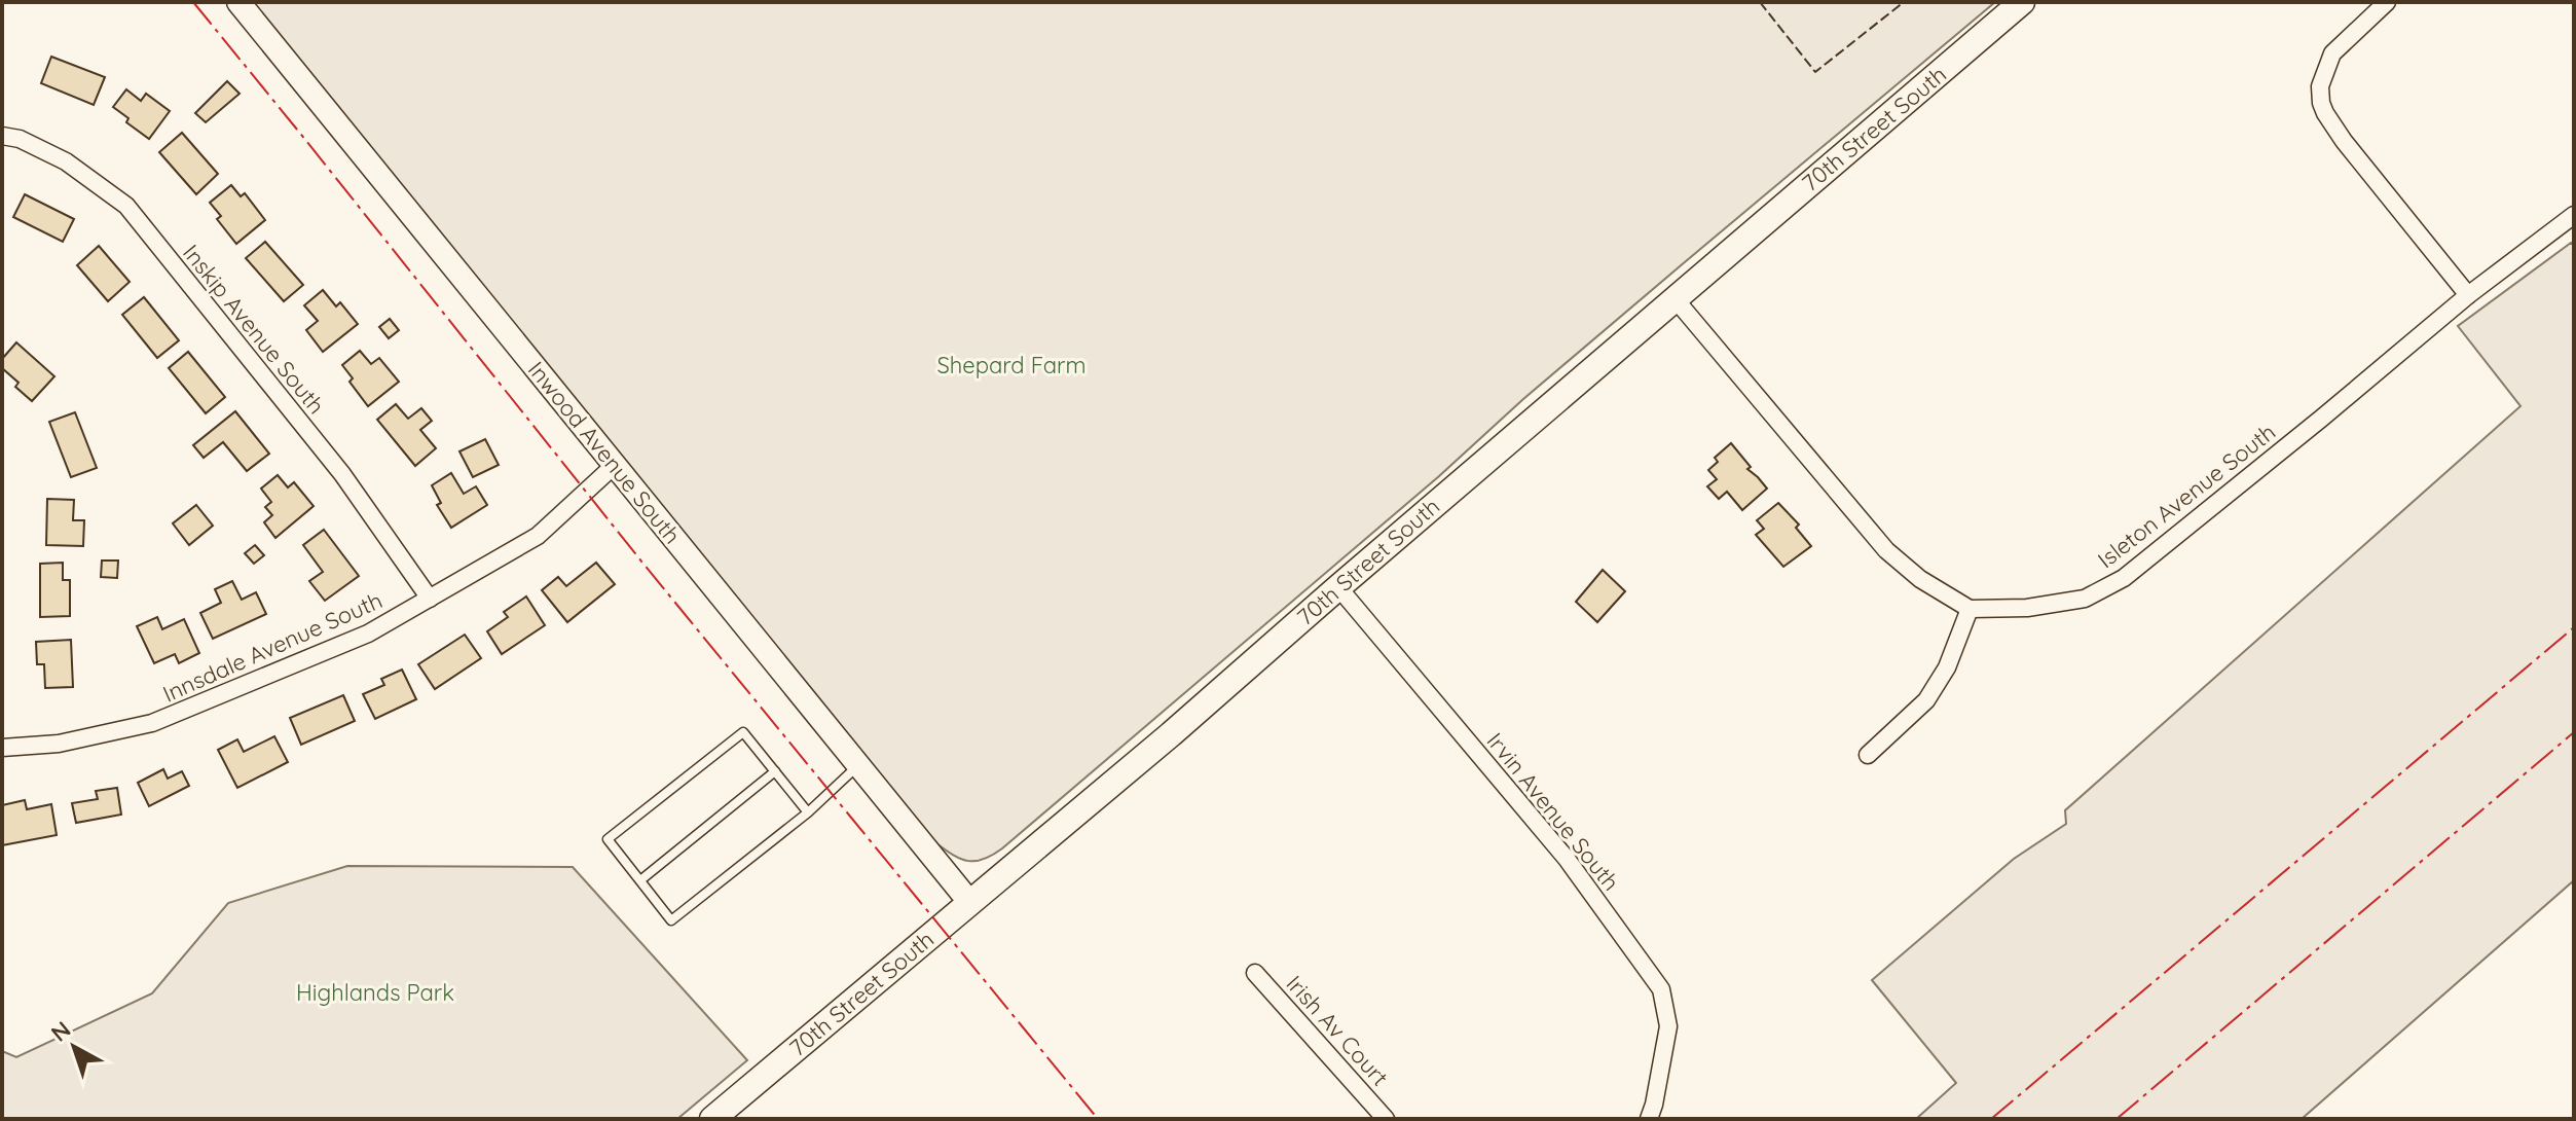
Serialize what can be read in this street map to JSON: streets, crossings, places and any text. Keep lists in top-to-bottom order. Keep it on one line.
{"streets":{"main road":["70th Street South"],"street":["Inskip Avenue South","Inwood Avenue South","Isleton Avenue South","Innsdale Avenue South","Irvin Avenue South","Irish Av Court"]},"crossings":[["70th Street South","Inwood Avenue South"],["70th Street South","Irvin Avenue South"],["Inskip Avenue South","Innsdale Avenue South"],["Inwood Avenue South","Innsdale Avenue South"]],"parks":["Shepard Farm","Highlands Park"],"north":"top left"}
